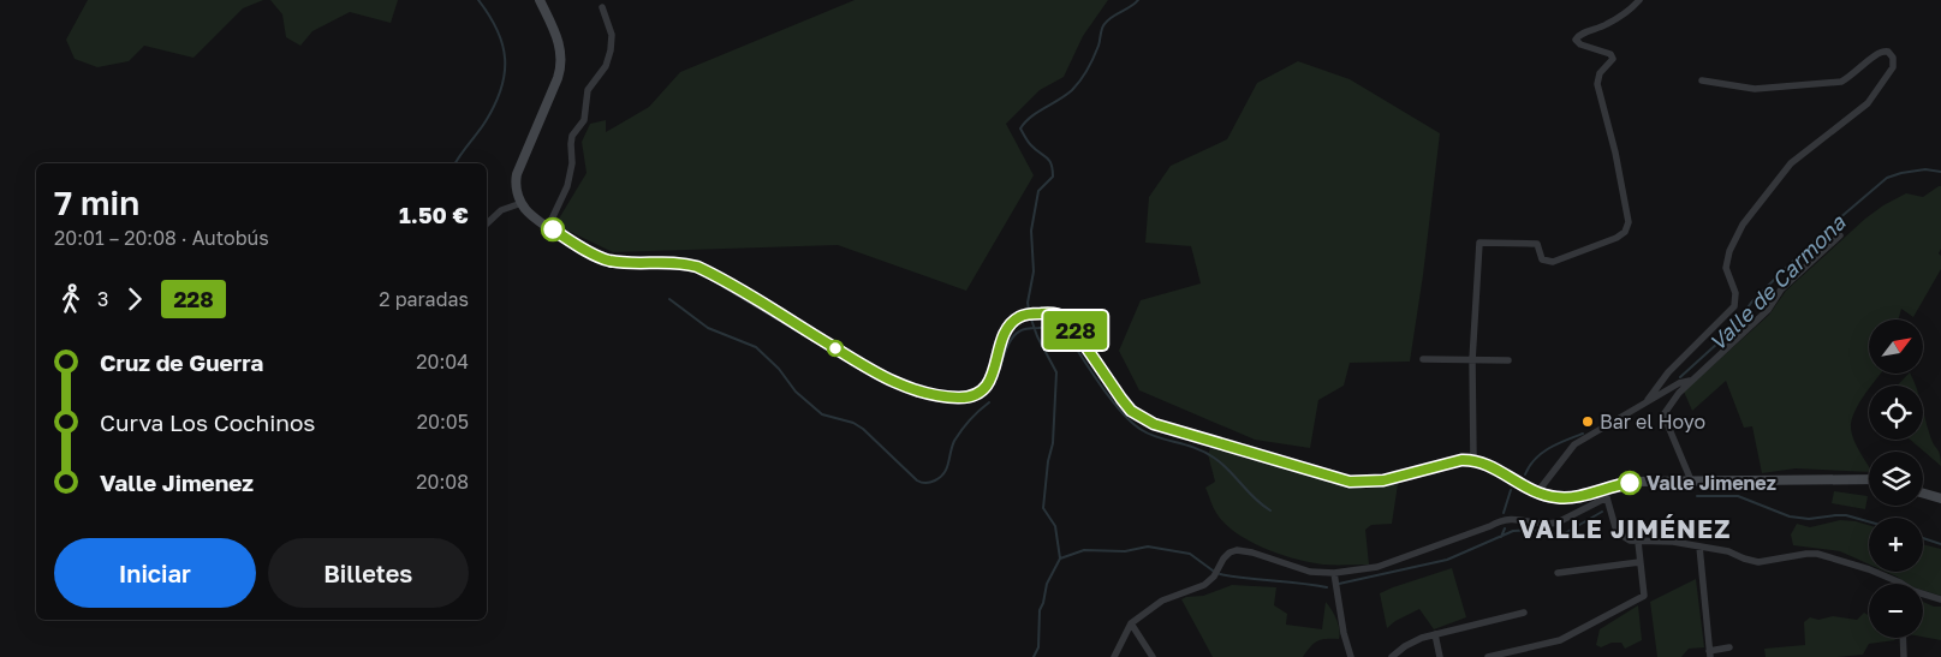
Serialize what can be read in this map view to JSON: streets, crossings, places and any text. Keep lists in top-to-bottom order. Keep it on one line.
{"districts":["VALLE JIMÉNEZ"],"water":["Valle de Carmona"],"places":["Bar el Hoyo","Valle Jimenez"],"lines":["bus line 228"],"north":"top right","page":{"on_map":"228","heading":["7 min","20:01 – 20:08 · Autobús","1.50 €"],"legs":["3","228","2 paradas"],"map_buttons":["+","−"],"list":[{"name":"Cruz de Guerra","value":"20:04"},{"name":"Curva Los Cochinos","value":"20:05"},{"name":"Valle Jimenez","value":"20:08"}],"buttons":["Iniciar","Billetes"]}}
